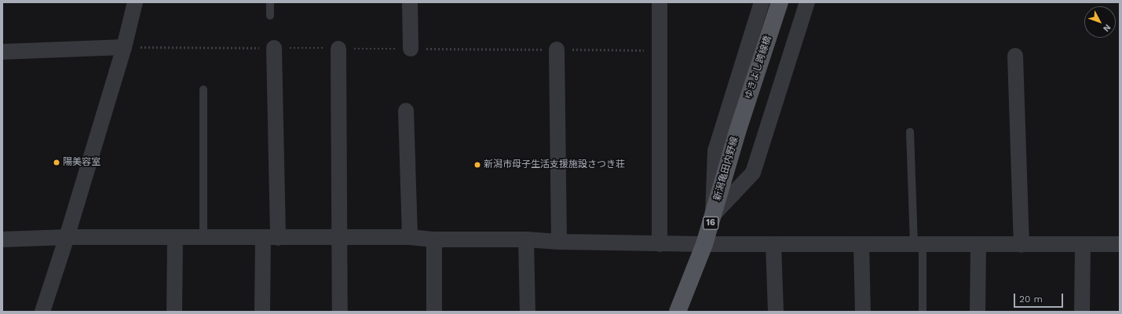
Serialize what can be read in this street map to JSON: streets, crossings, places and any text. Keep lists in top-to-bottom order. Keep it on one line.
{"streets":{"main road":["ゆきよし跨線橋","新潟亀田内野線","16"]},"crossings":[["ゆきよし跨線橋","新潟亀田内野線"]],"places":["陽美容室","新潟市母子生活支援施設さつき荘"],"scale_bar":"20 m","north":"bottom right"}
